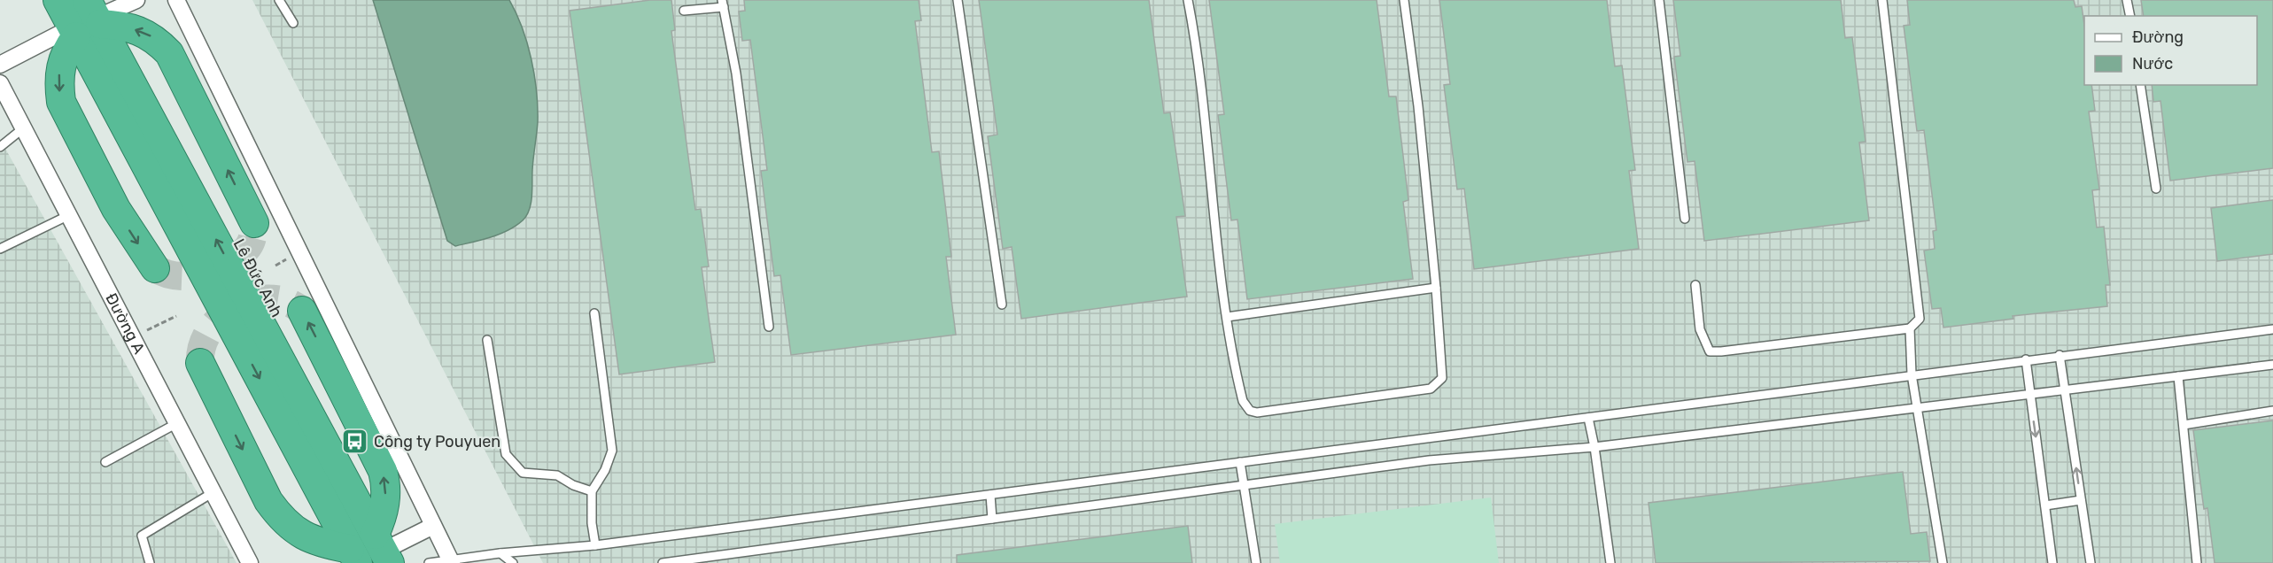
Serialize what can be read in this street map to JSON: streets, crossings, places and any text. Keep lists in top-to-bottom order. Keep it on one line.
{"streets":{"highway":["Lê Đức Anh"],"street":["Đường A"]},"places":{"bus stop":["Công ty Pouyuen"]},"legend":["Đường","Nước"]}
